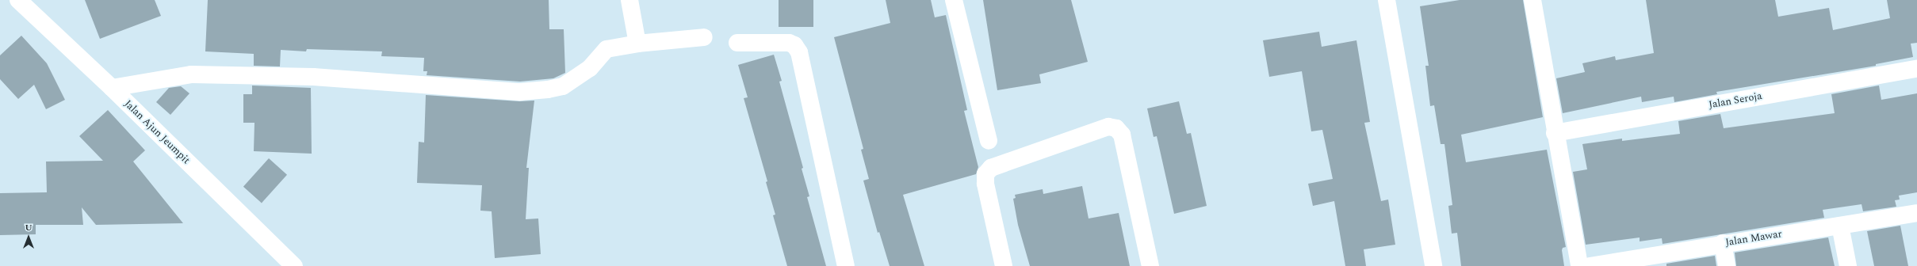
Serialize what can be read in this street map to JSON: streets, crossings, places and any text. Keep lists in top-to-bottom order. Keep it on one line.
{"streets":{"street":["Jalan Seroja","Jalan Ajun Jeumpit","Jalan Mawar"]},"north":"top"}
